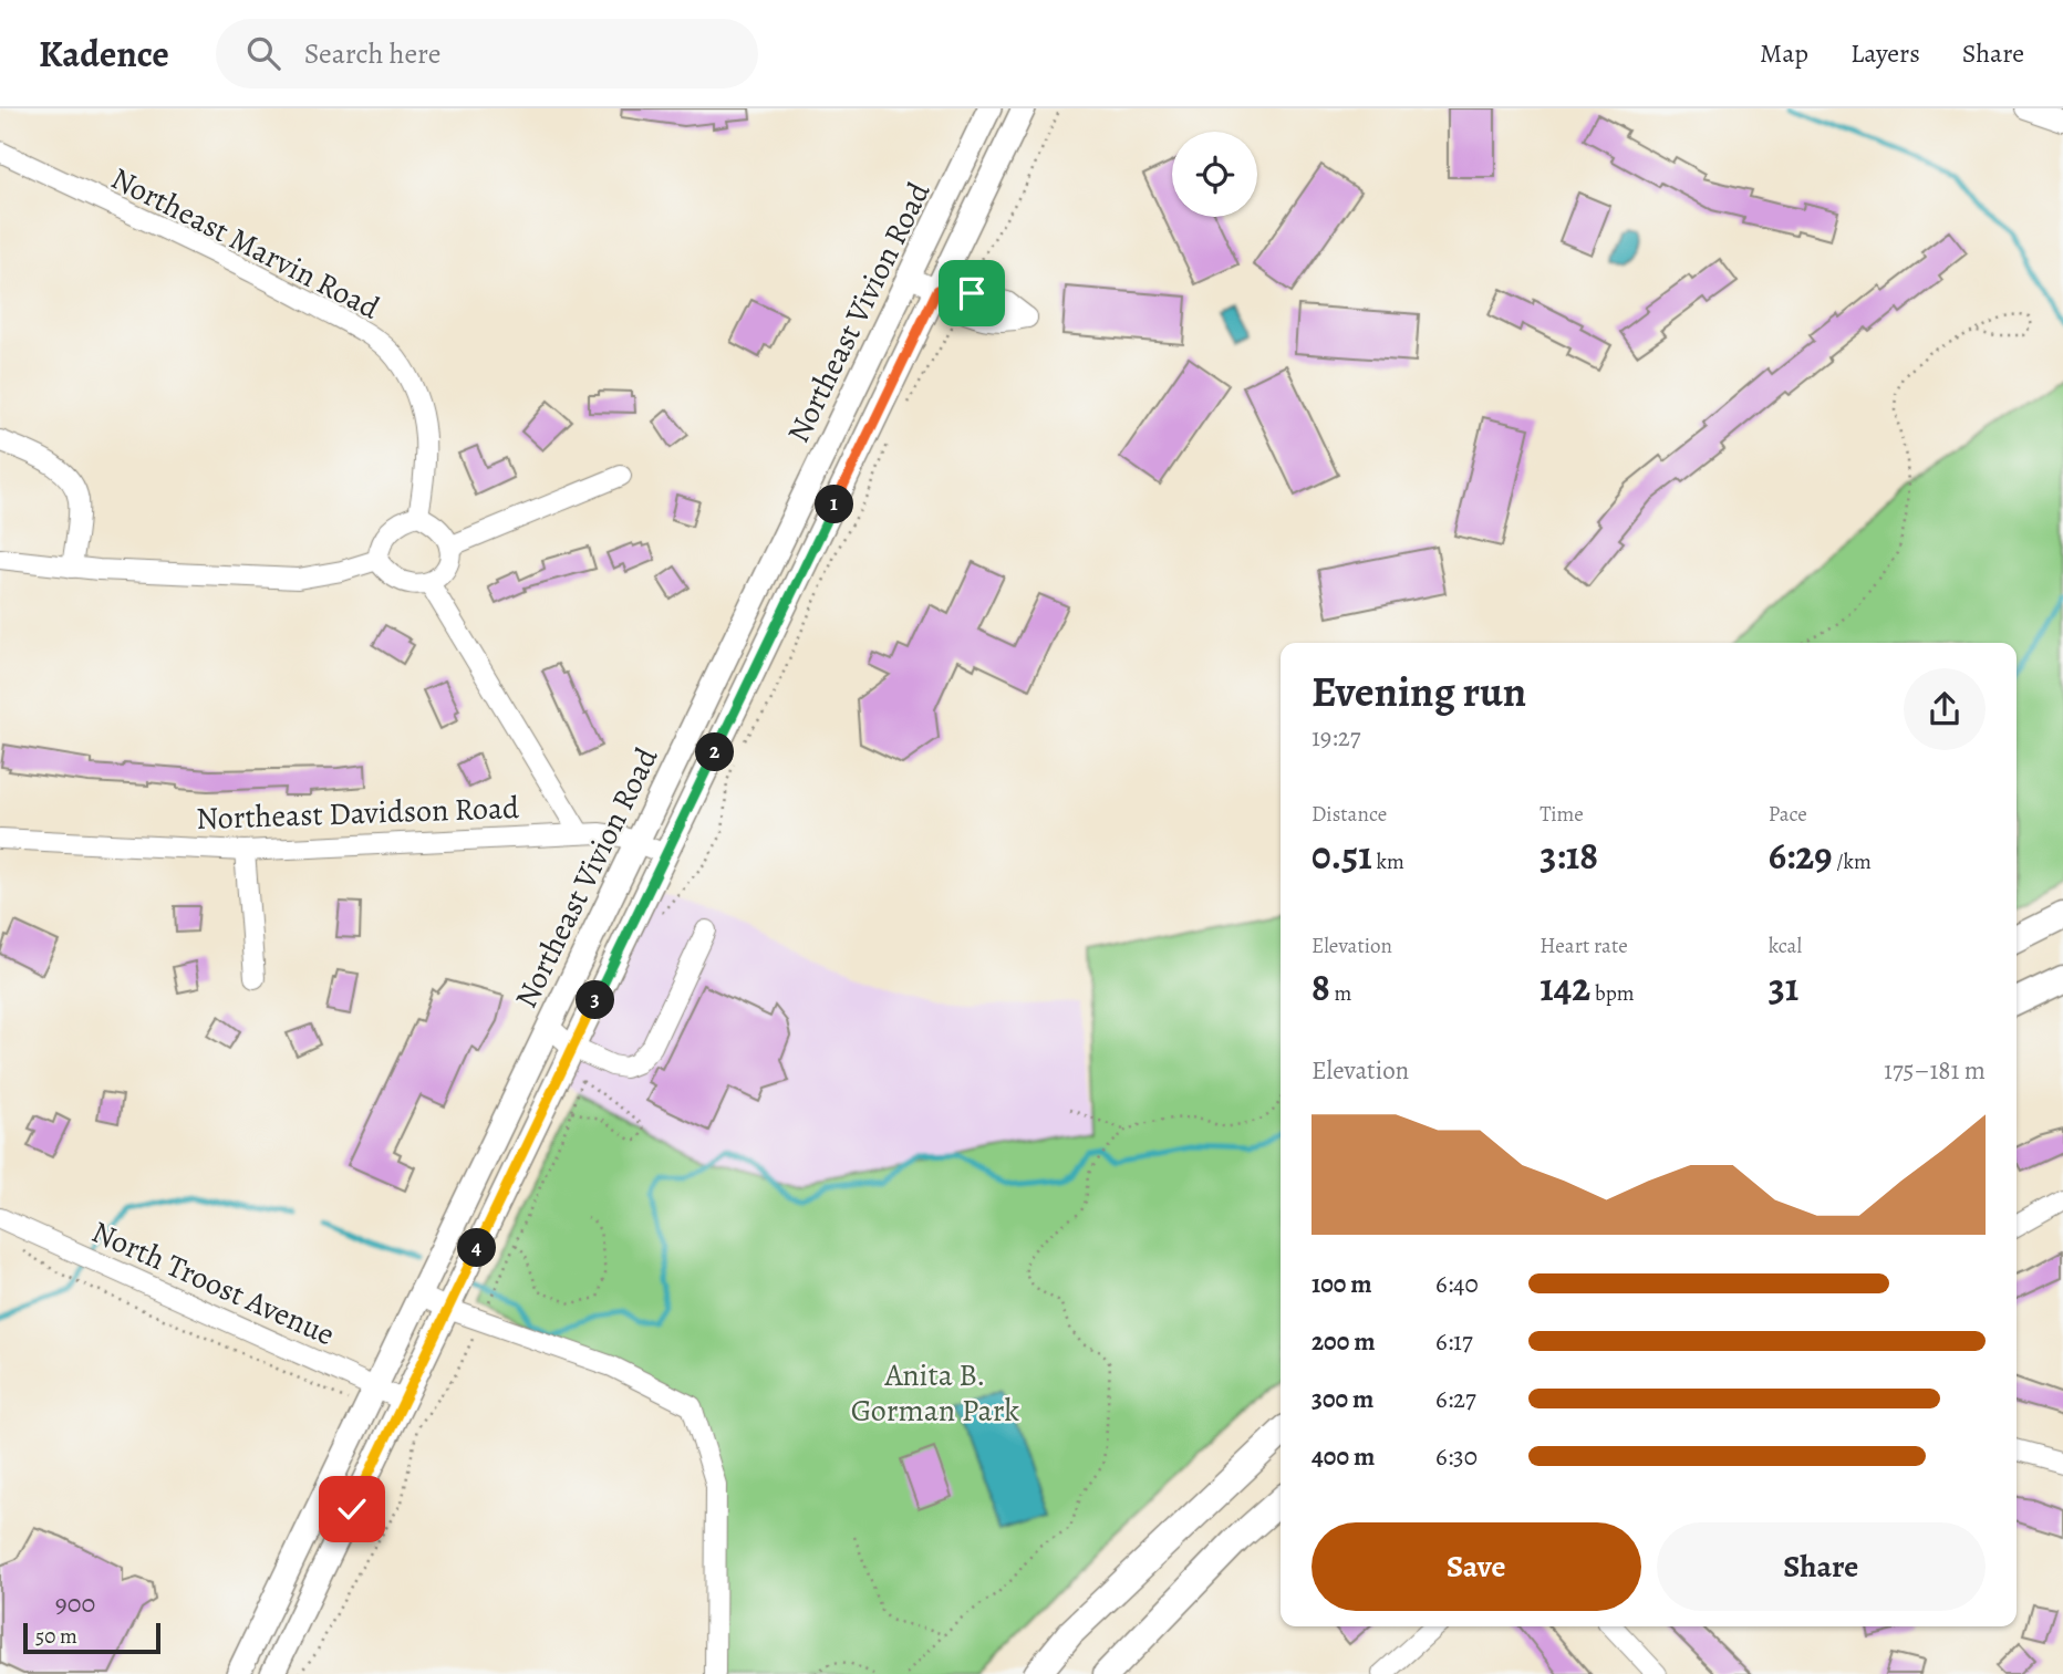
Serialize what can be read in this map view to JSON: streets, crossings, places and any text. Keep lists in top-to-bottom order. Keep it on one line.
{"streets":{"main road":["Northeast Vivion Road"],"street":["Northeast Marvin Road","Northeast Davidson Road","North Troost Avenue"]},"crossings":[["Northeast Vivion Road","Northeast Davidson Road"],["Northeast Vivion Road","North Troost Avenue"]],"parks":["Anita B. Gorman Park"],"house_numbers":["900"],"scale_bar":"50 m","page":{"header":"Kadence","search":"Search here","nav":["Map","Layers","Share"],"pins":["1","2","3","4"],"heading":["Evening run","19:27"],"stats":[["Distance","0.51 km"],["Time","3:18"],["Pace","6:29 /km"],["Elevation","8 m"],["Heart rate","142 bpm"],["kcal","31"]],"chart":["Elevation","175–181 m"],"list":[{"name":"100 m","note":"6:40"},{"name":"200 m","note":"6:17"},{"name":"300 m","note":"6:27"},{"name":"400 m","note":"6:30"}],"buttons":["Save","Share"],"scale":"50 m"}}
